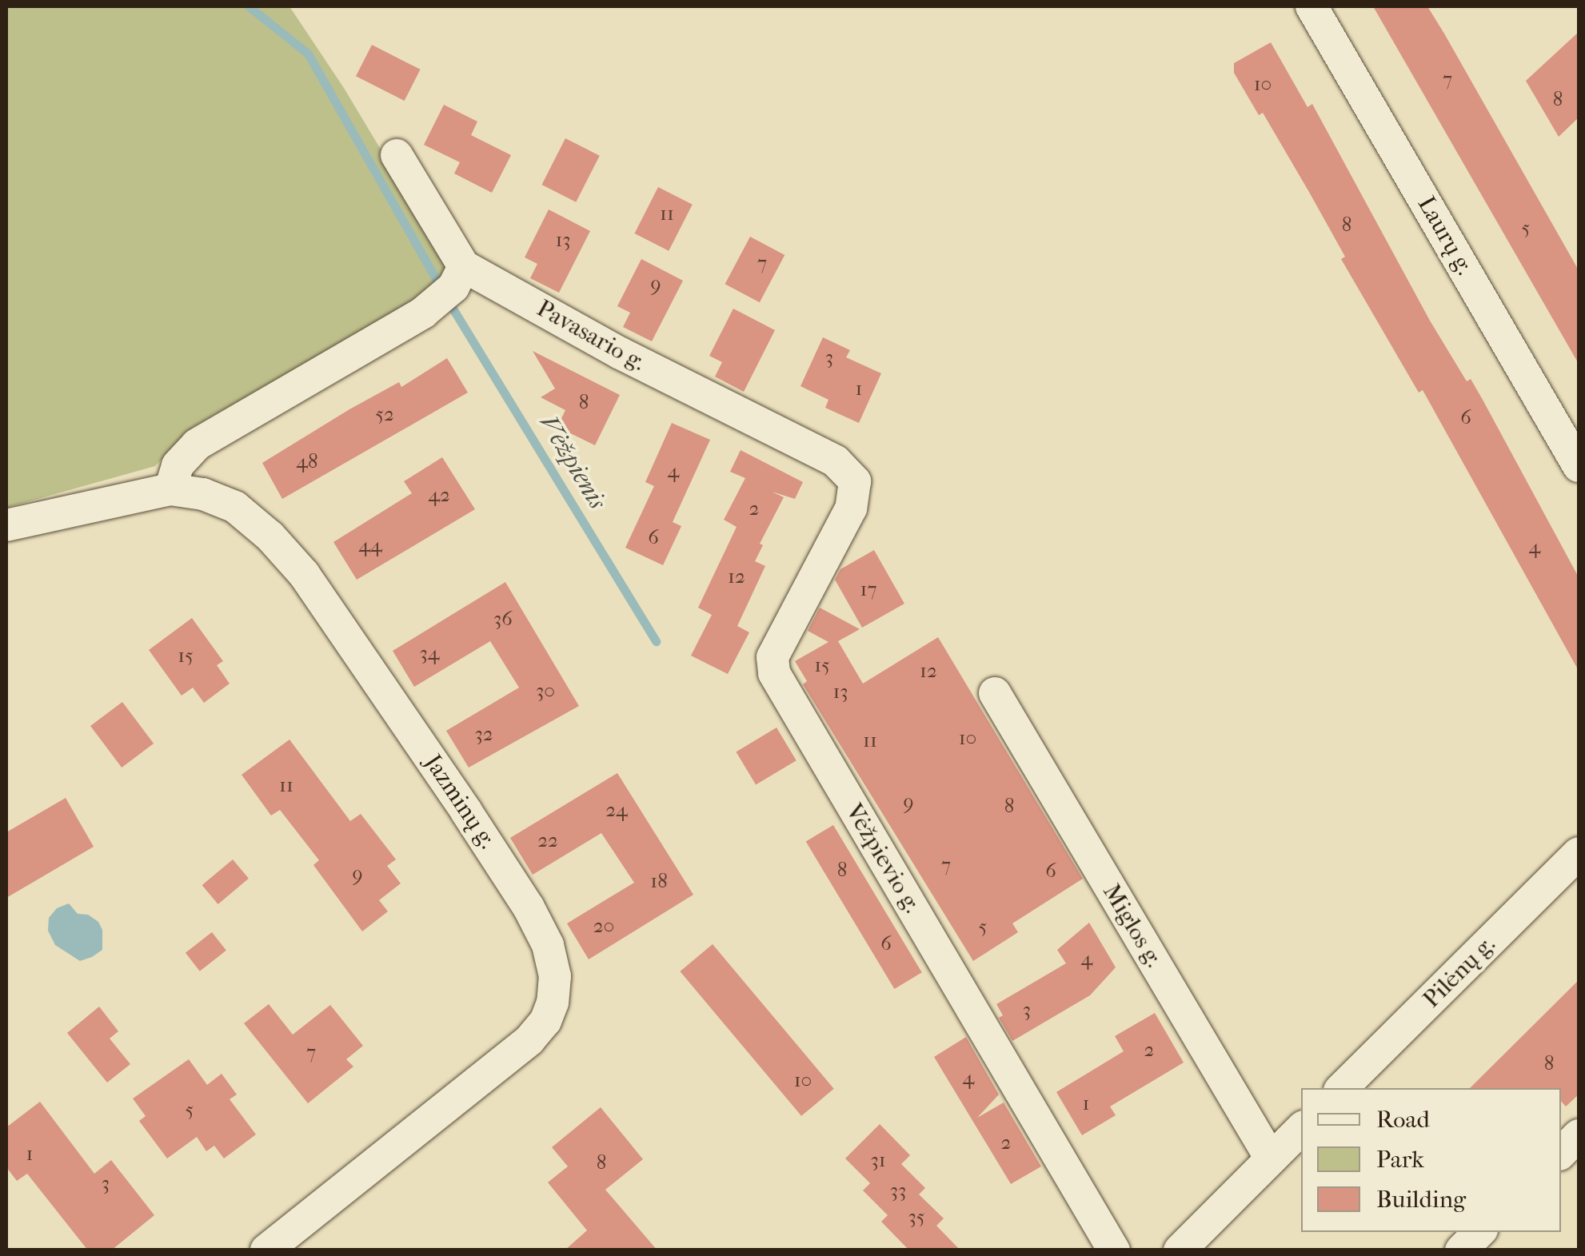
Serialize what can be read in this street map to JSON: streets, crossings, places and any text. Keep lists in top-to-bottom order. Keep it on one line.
{"streets":{"street":["Laurų g.","Pavasario g.","Jazminų g.","Vėžpievio g.","Miglos g.","Pilėnų g."]},"crossings":[["Pavasario g.","Vėžpievio g."]],"water":["Vėžpienis"],"house_numbers":["7","10","8","11","8","5","13","7","9","3","1","8","52","6","48","4","42","2","6","44","4","12","17","36","34","15","15","12","30","13","32","10","11","11","9","8","24","22","7","8","6","9","18","20","5","6","4","3","2","7","8","4","10","1","5","2","1","31","8","3","33","35"],"legend":["Road","Park","Building"]}
